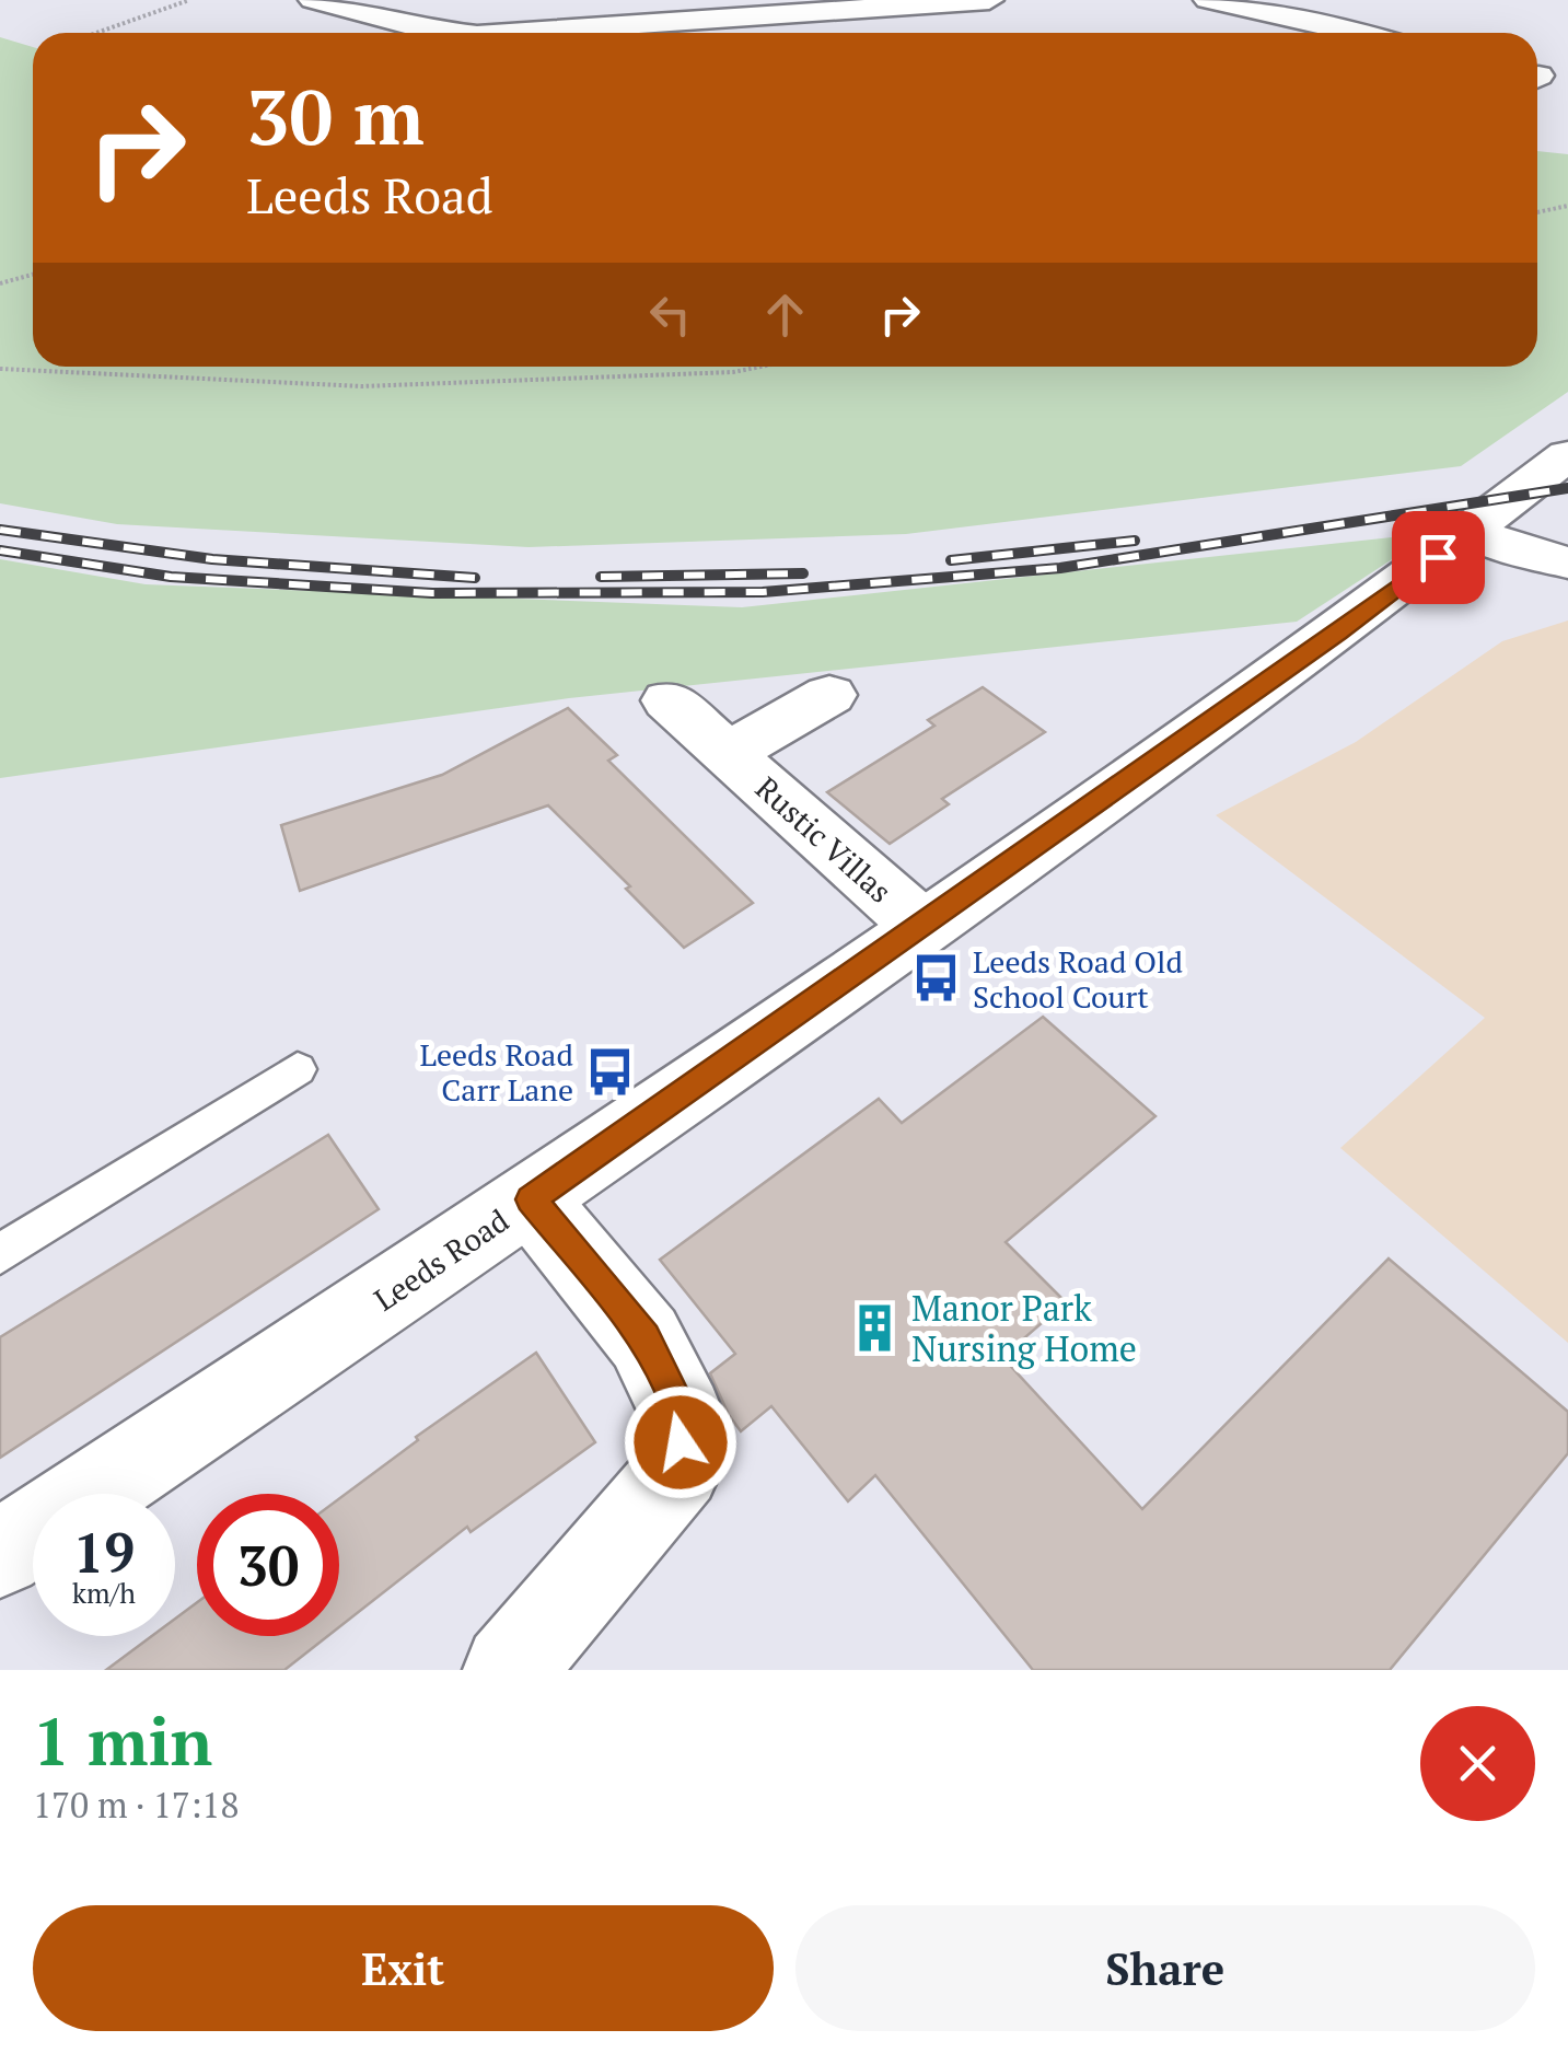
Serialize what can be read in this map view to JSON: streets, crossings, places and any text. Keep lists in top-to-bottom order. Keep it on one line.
{"streets":{"street":["Rustic Villas","Leeds Road"]},"crossings":[["Rustic Villas","Leeds Road"]],"places":{"bus stop":["Leeds Road Old School Court","Leeds Road Carr Lane"],"building":["Manor Park Nursing Home"]},"page":{"turn":["30 m","Leeds Road"],"speed":"19 km/h","limit":"30","heading":["1 min","170 m · 17:18"],"buttons":["Exit","Share"]}}
